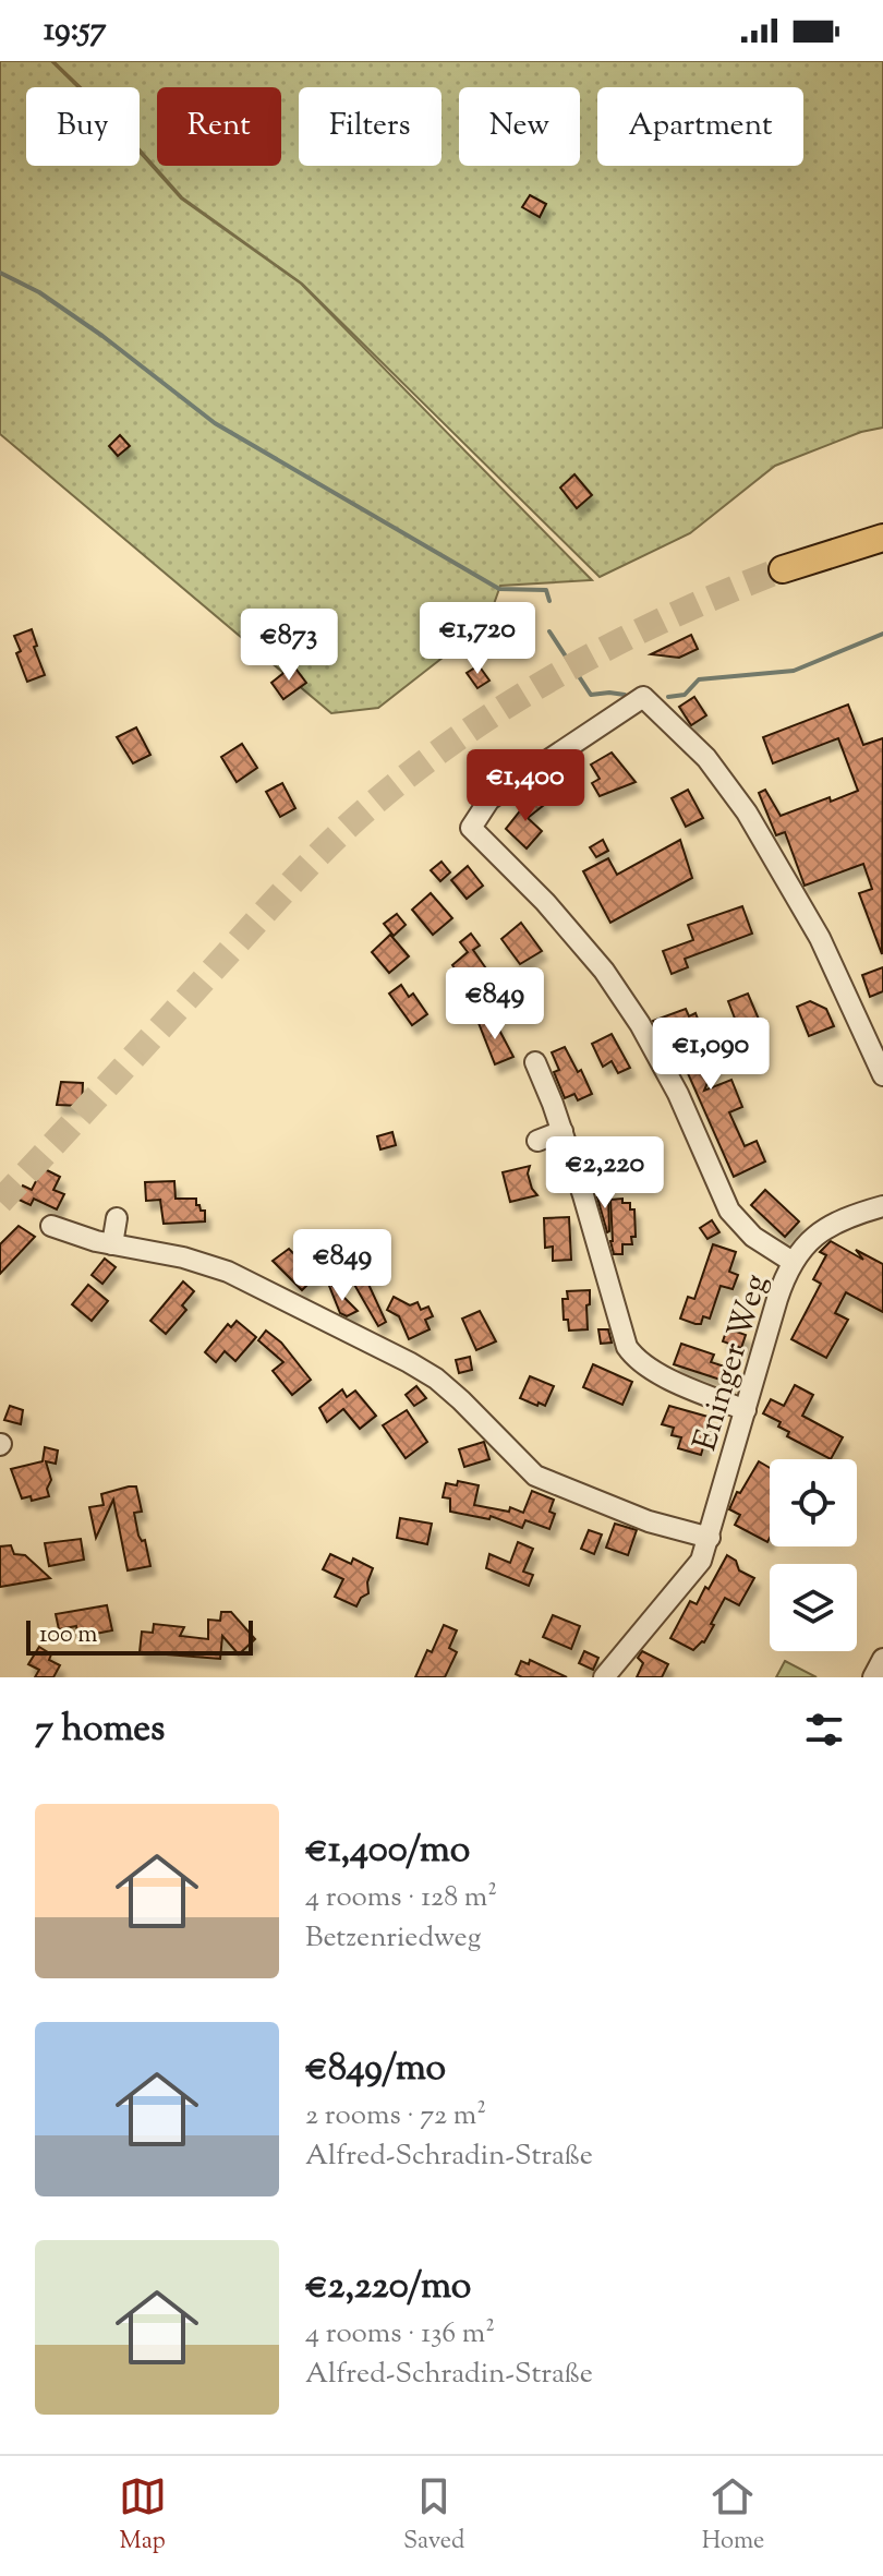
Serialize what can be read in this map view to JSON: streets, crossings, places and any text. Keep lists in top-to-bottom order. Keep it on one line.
{"streets":{"street":["Eninger Weg"]},"scale_bar":"100 m","page":{"status":"19:57","chip":["Buy","Rent","Filters","New","Apartment"],"price":["€1,720","€873","€1,400","€849","€1,090","€2,220","€849"],"scale":"100 m","heading":"7 homes","list":[{"name":"€1,400/mo","note":"4 rooms · 128 m² · Betzenriedweg"},{"name":"€849/mo","note":"2 rooms · 72 m² · Alfred-Schradin-Straße"},{"name":"€2,220/mo","note":"4 rooms · 136 m² · Alfred-Schradin-Straße"}],"tabs":["Map","Saved","Home"]}}
